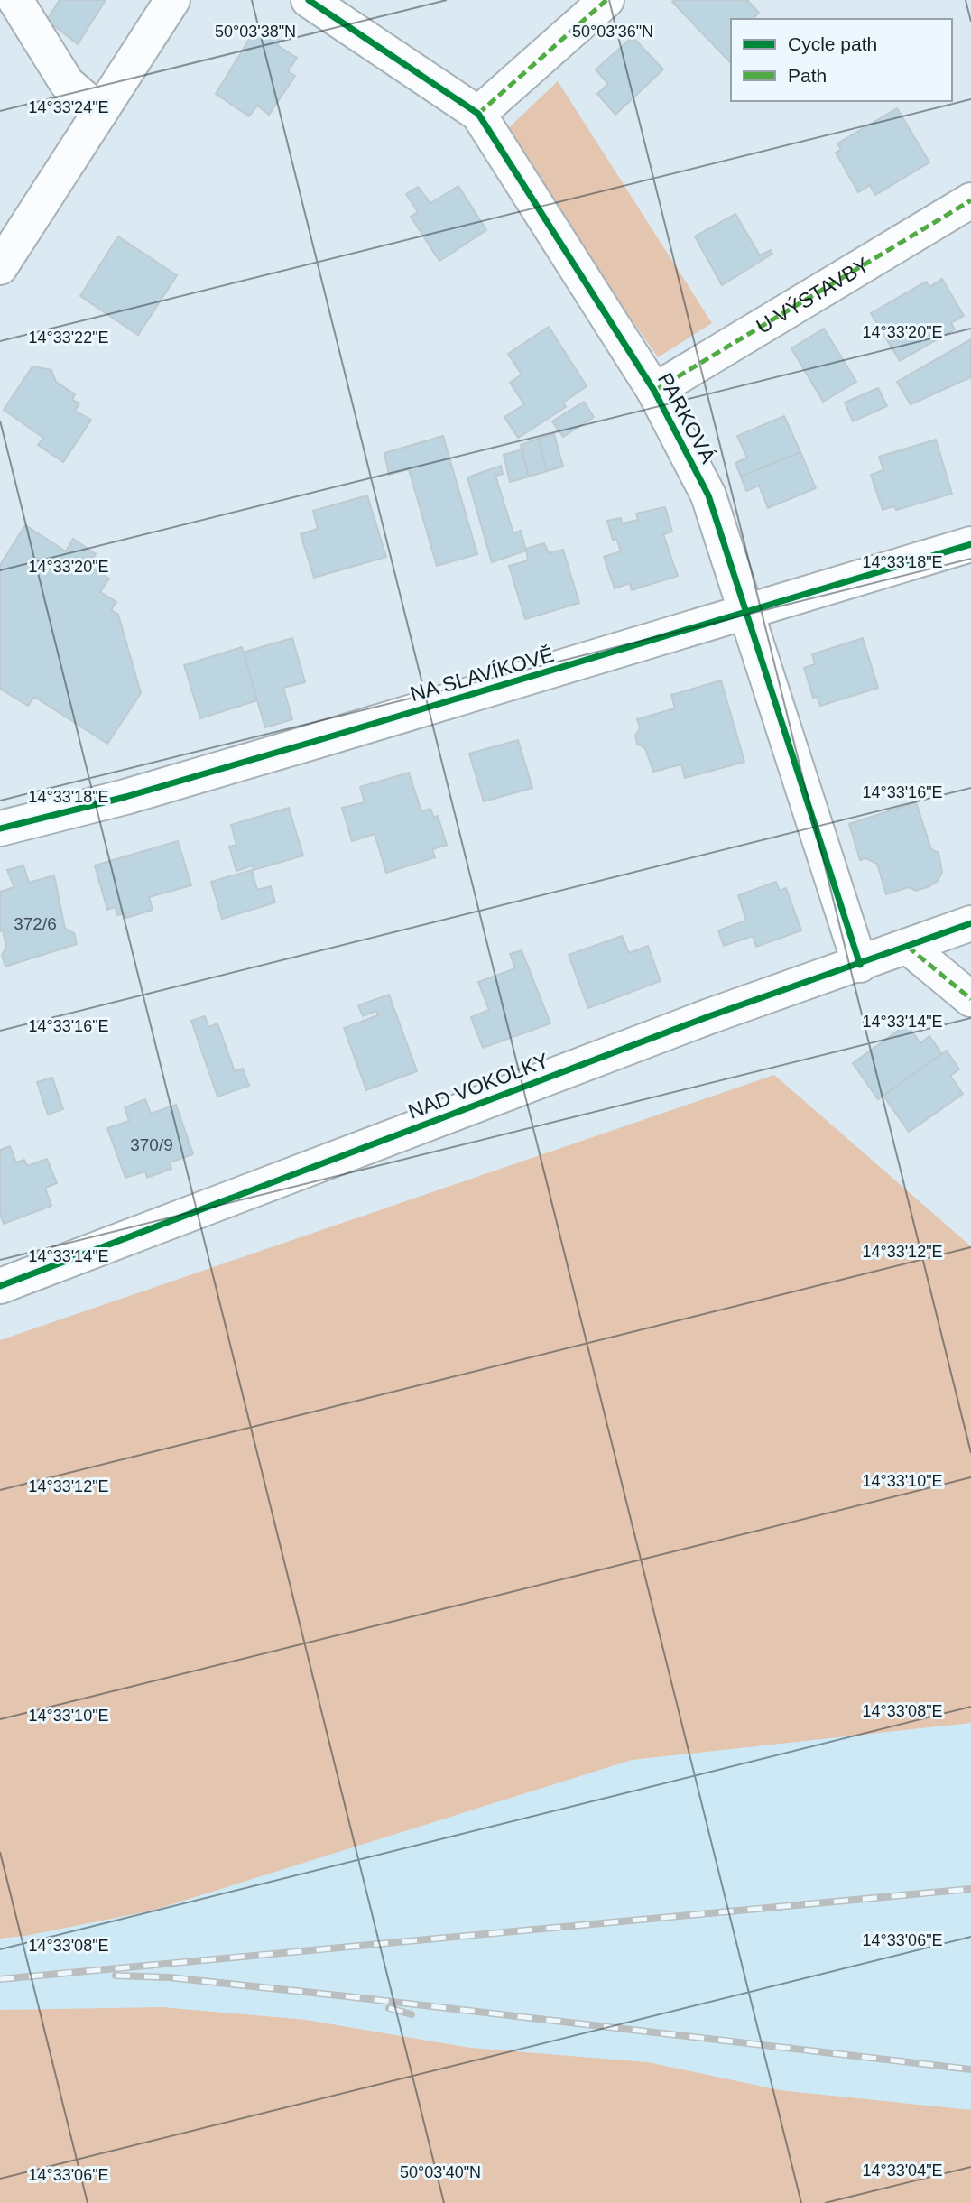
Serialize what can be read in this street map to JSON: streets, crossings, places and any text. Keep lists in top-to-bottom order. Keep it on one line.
{"streets":{"street":["U VÝSTAVBY","PARKOVÁ","NA SLAVÍKOVĚ","NAD VOKOLKY"]},"crossings":[["U VÝSTAVBY","PARKOVÁ"],["PARKOVÁ","NA SLAVÍKOVĚ"],["PARKOVÁ","NAD VOKOLKY"]],"house_numbers":["372/6","370/9"],"legend":["Cycle path","Path"],"coordinates":["50°03'38\"N","50°03'36\"N","14°33'24\"E","14°33'20\"E","14°33'22\"E","14°33'18\"E","14°33'16\"E","14°33'14\"E","14°33'12\"E","14°33'10\"E","14°33'08\"E","14°33'06\"E","14°33'04\"E","50°03'40\"N"]}
